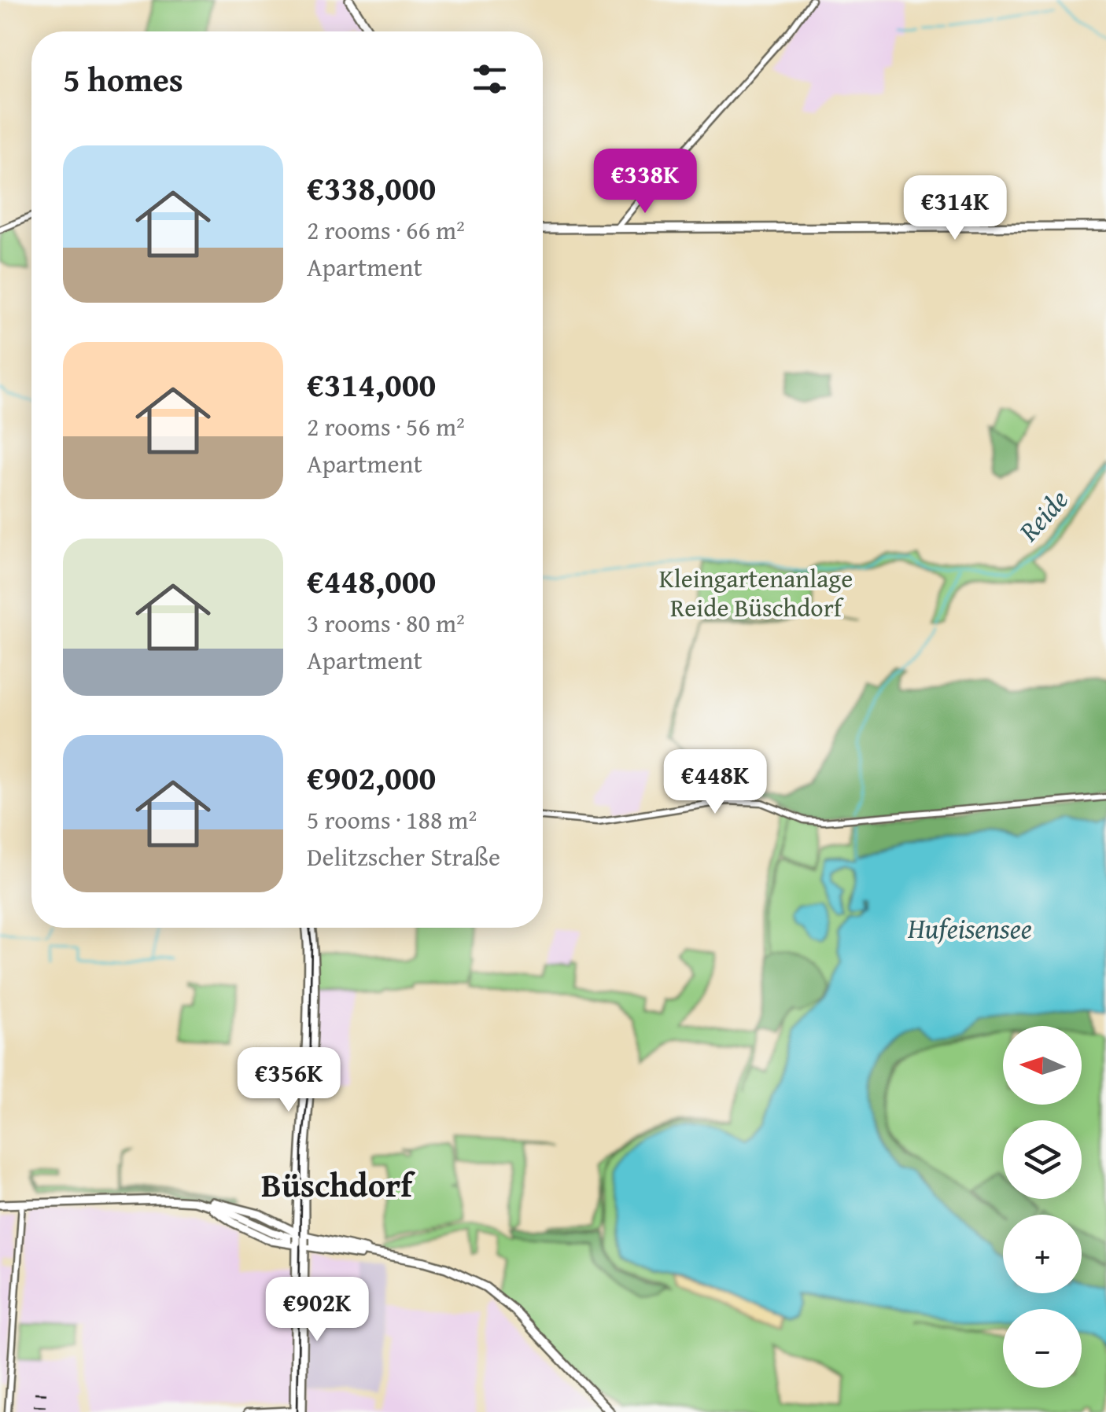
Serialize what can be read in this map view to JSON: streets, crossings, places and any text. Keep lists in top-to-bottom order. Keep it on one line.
{"districts":["Büschdorf"],"water":["Reide","Hufeisensee"],"parks":["Kleingartenanlage Reide Büschdorf"],"north":"left","page":{"heading":"5 homes","list":[{"name":"€338,000","note":"2 rooms · 66 m² · Apartment"},{"name":"€314,000","note":"2 rooms · 56 m² · Apartment"},{"name":"€448,000","note":"3 rooms · 80 m² · Apartment"},{"name":"€902,000","note":"5 rooms · 188 m² · Delitzscher Straße"}],"price":["€338K","€314K","€448K","€356K","€902K"],"map_buttons":["+","−"]}}
